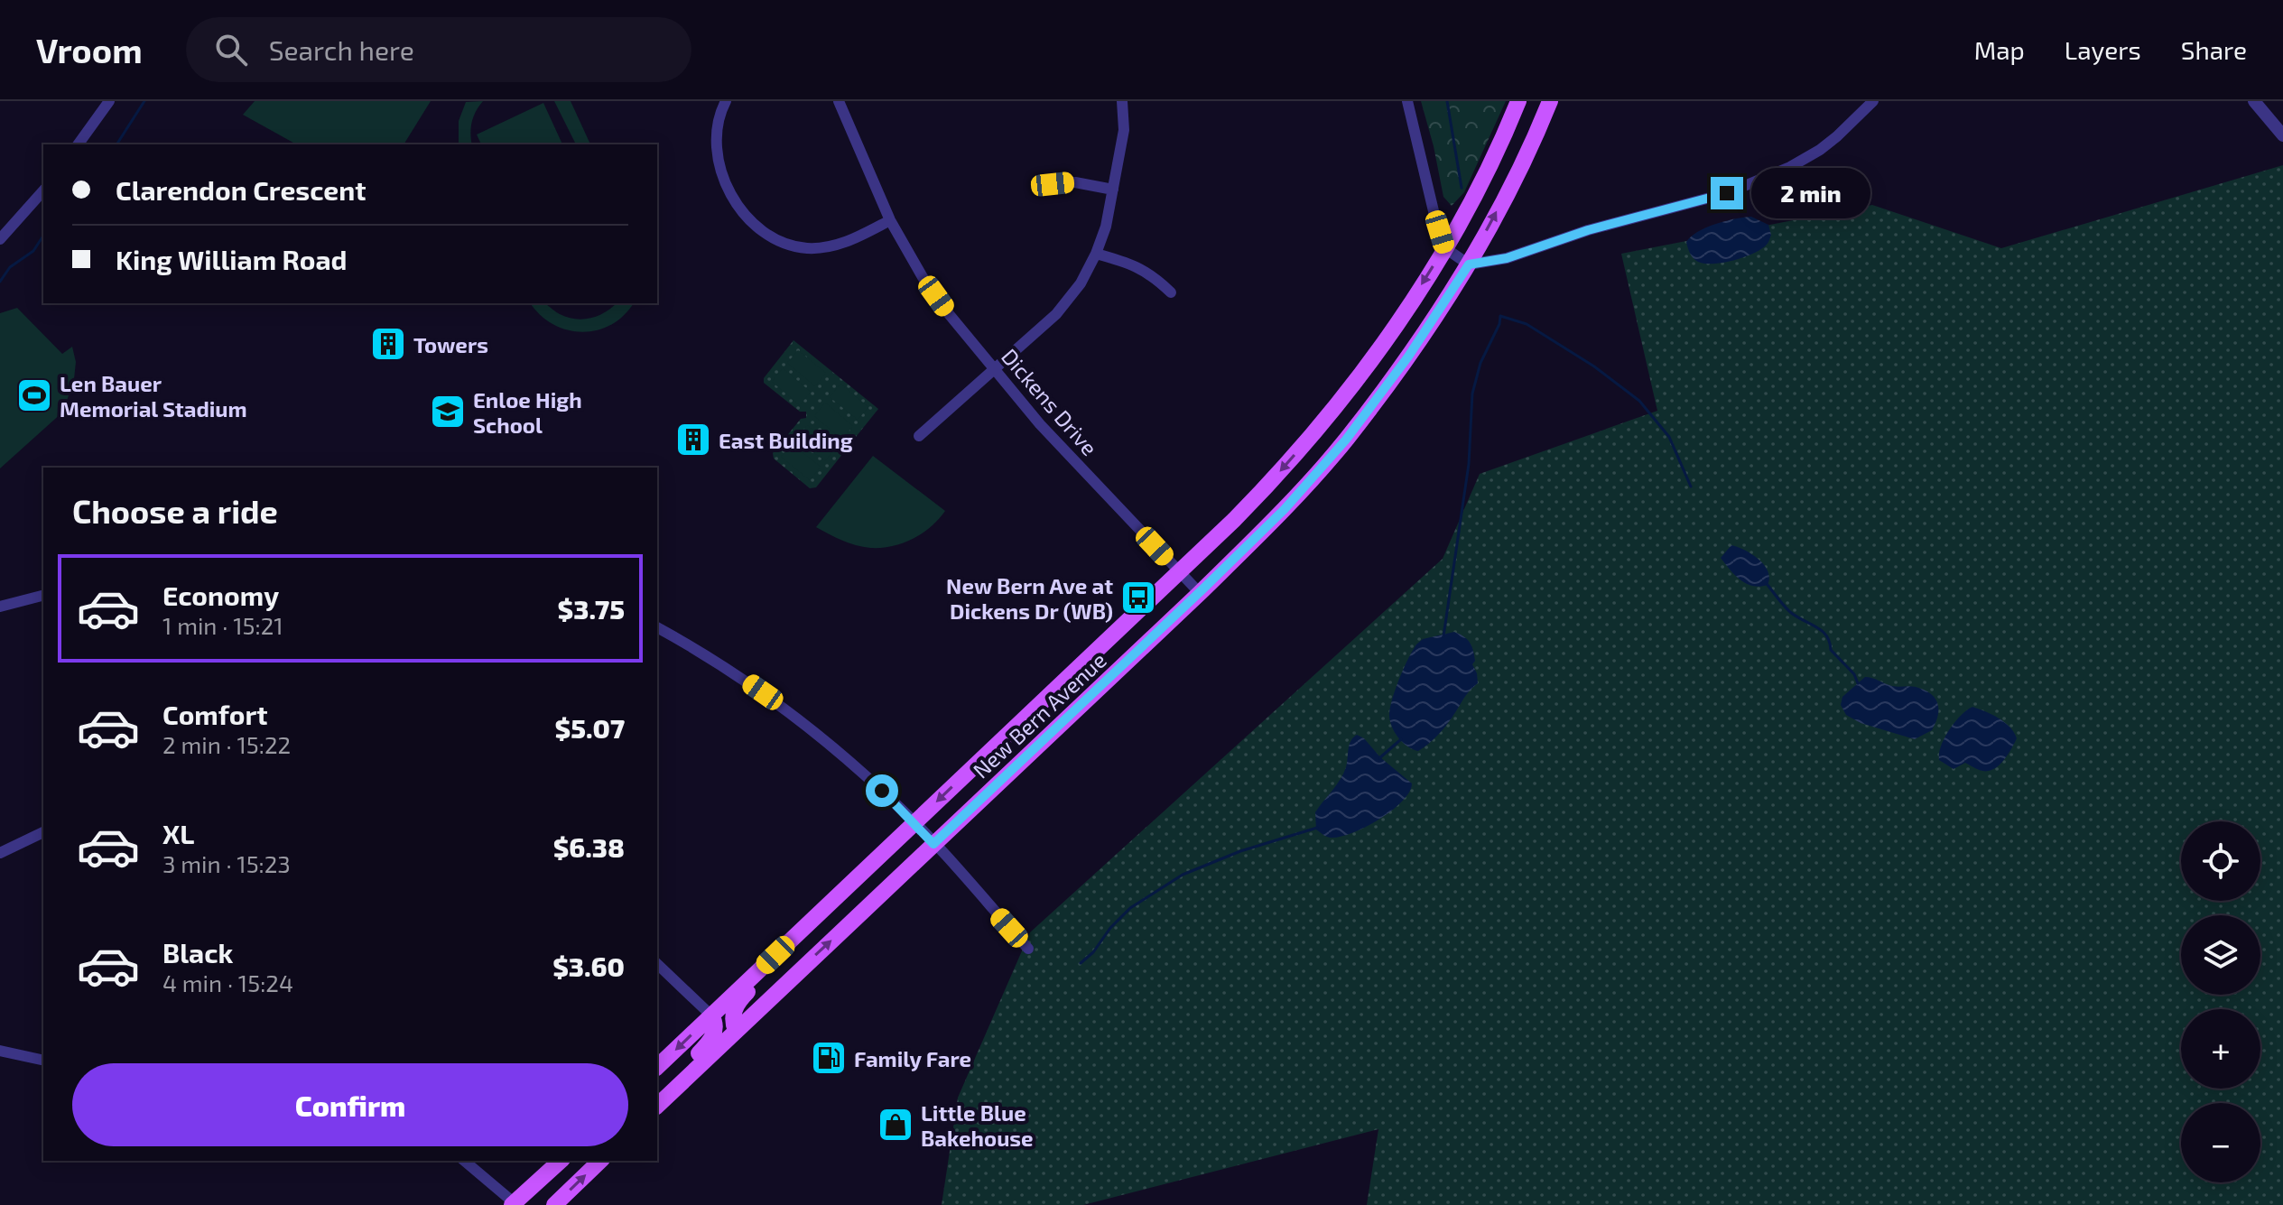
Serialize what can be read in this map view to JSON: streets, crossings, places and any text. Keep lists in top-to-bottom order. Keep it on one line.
{"streets":{"main road":["New Bern Avenue"],"street":["Dickens Drive"]},"crossings":[["Dickens Drive","New Bern Avenue"]],"places":{"building":["Towers","East Building"],"sports":["Len Bauer Memorial Stadium"],"school or university":["Enloe High School"],"bus stop":["New Bern Ave at Dickens Dr (WB)"],"fuel station":["Family Fare"],"shop":["Little Blue Bakehouse"]},"page":{"header":"Vroom","search":"Search here","nav":["Map","Layers","Share"],"banner":["Clarendon Crescent","King William Road"],"bubble":"2 min","heading":"Choose a ride","list":[{"name":"Economy","note":"1 min · 15:21","value":"$3.75"},{"name":"Comfort","note":"2 min · 15:22","value":"$5.07"},{"name":"XL","note":"3 min · 15:23","value":"$6.38"},{"name":"Black","note":"4 min · 15:24","value":"$3.60"}],"map_buttons":["+","−"],"buttons":"Confirm"}}
